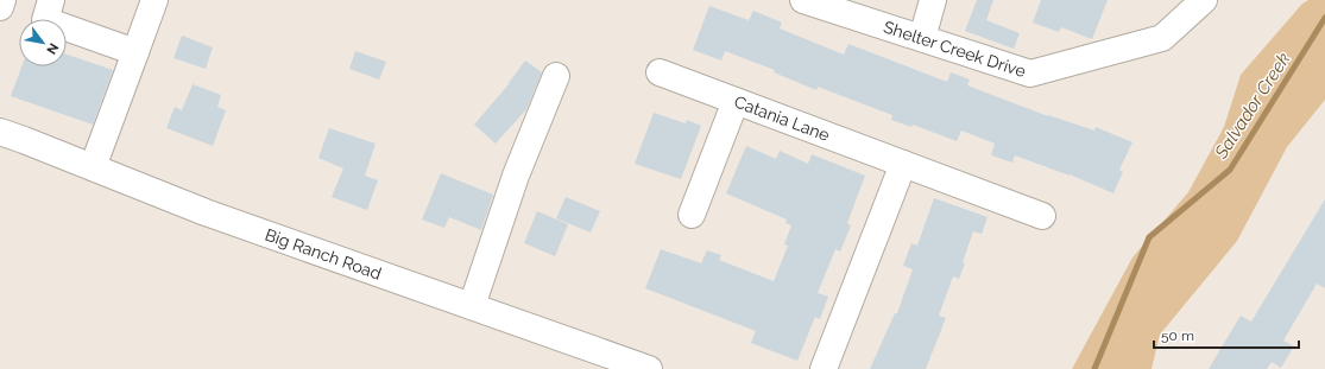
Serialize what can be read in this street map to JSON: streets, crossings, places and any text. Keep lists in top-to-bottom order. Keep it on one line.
{"streets":{"street":["Shelter Creek Drive","Catania Lane","Big Ranch Road"]},"water":["Salvador Creek"],"scale_bar":"50 m","north":"bottom right"}
